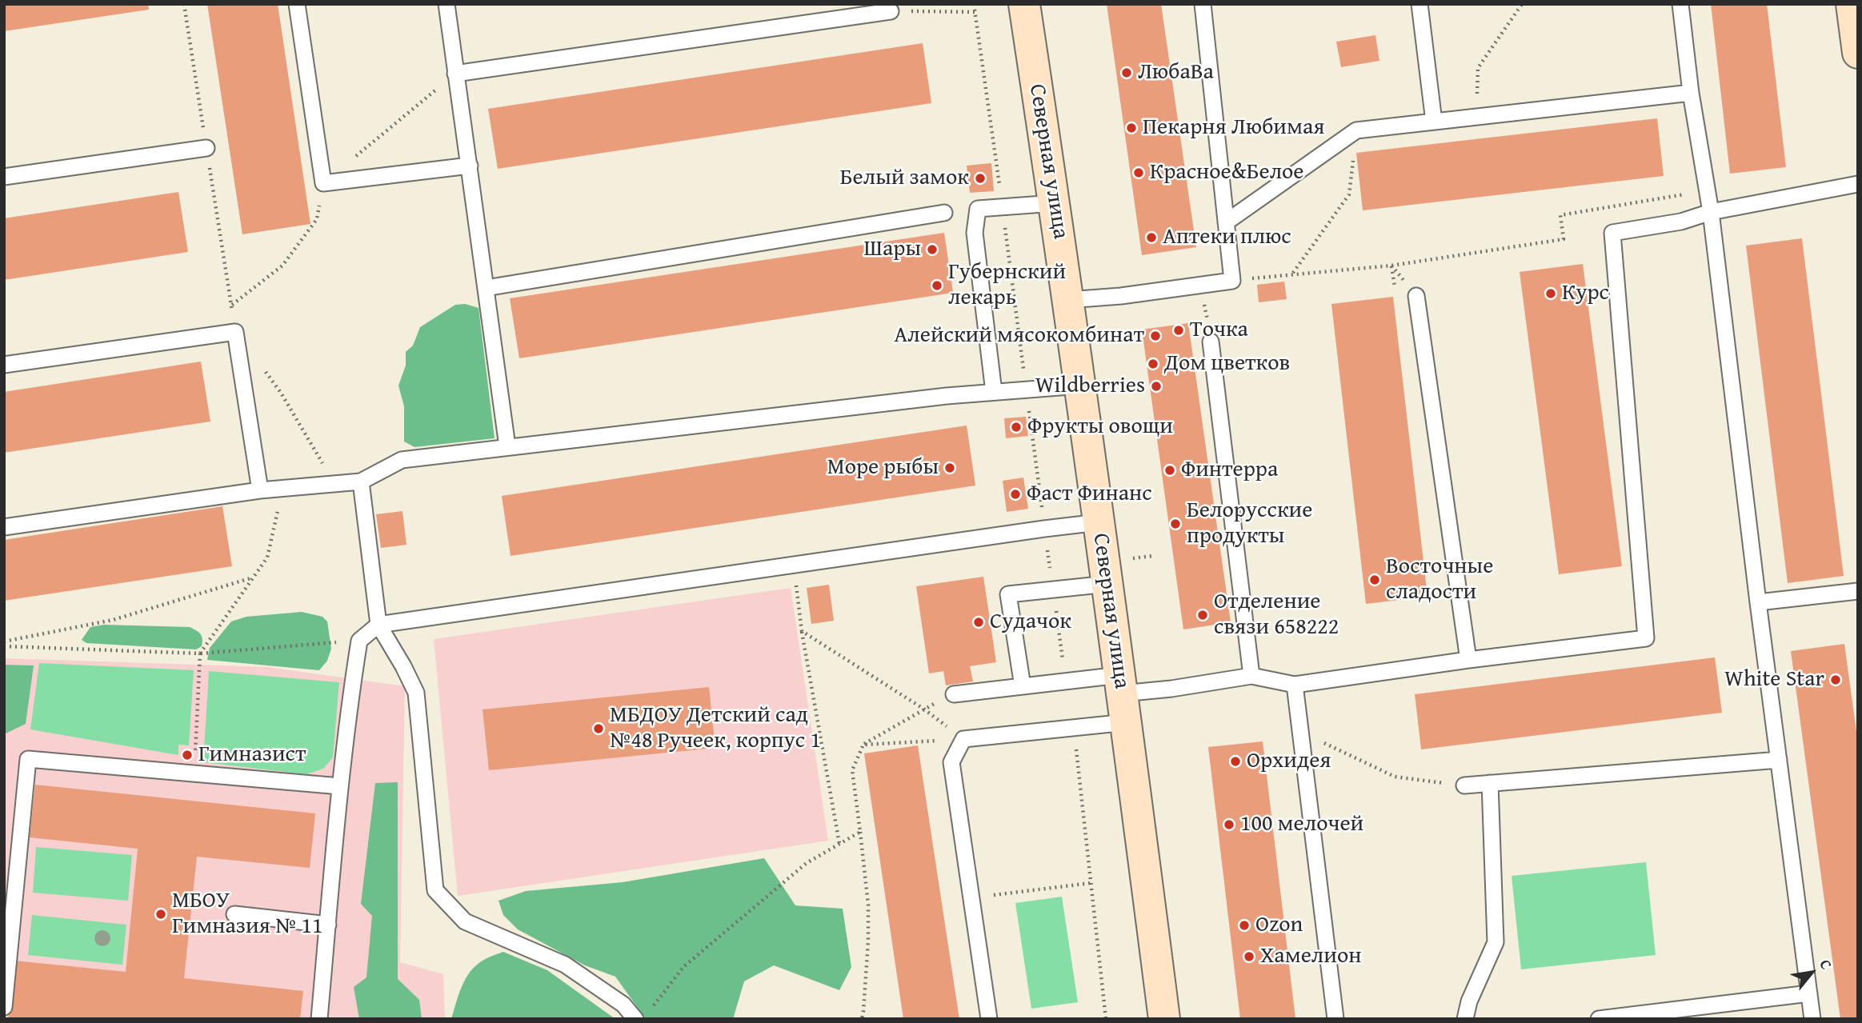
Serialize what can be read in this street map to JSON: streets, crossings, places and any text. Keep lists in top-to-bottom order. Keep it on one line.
{"streets":{"main road":["Северная улица"]},"places":["ЛюбаВа","Пекарня Любимая","Красное&Белое","Белый замок","Аптеки плюс","Шары","Губернский лекарь","Курс","Точка","Алейский мясокомбинат","Дом цветков","Wildberries","Фрукты овощи","Море рыбы","Финтерра","Фаст Финанс","Белорусские продукты","Восточные сладости","Отделение связи 658222","Судачок","White Star","МБДОУ Детский сад №48 Ручеек, корпус 1","Гимназист","Орхидея","100 мелочей","МБОУ Гимназия № 11","Ozon","Хамелион"],"north":"top right"}
